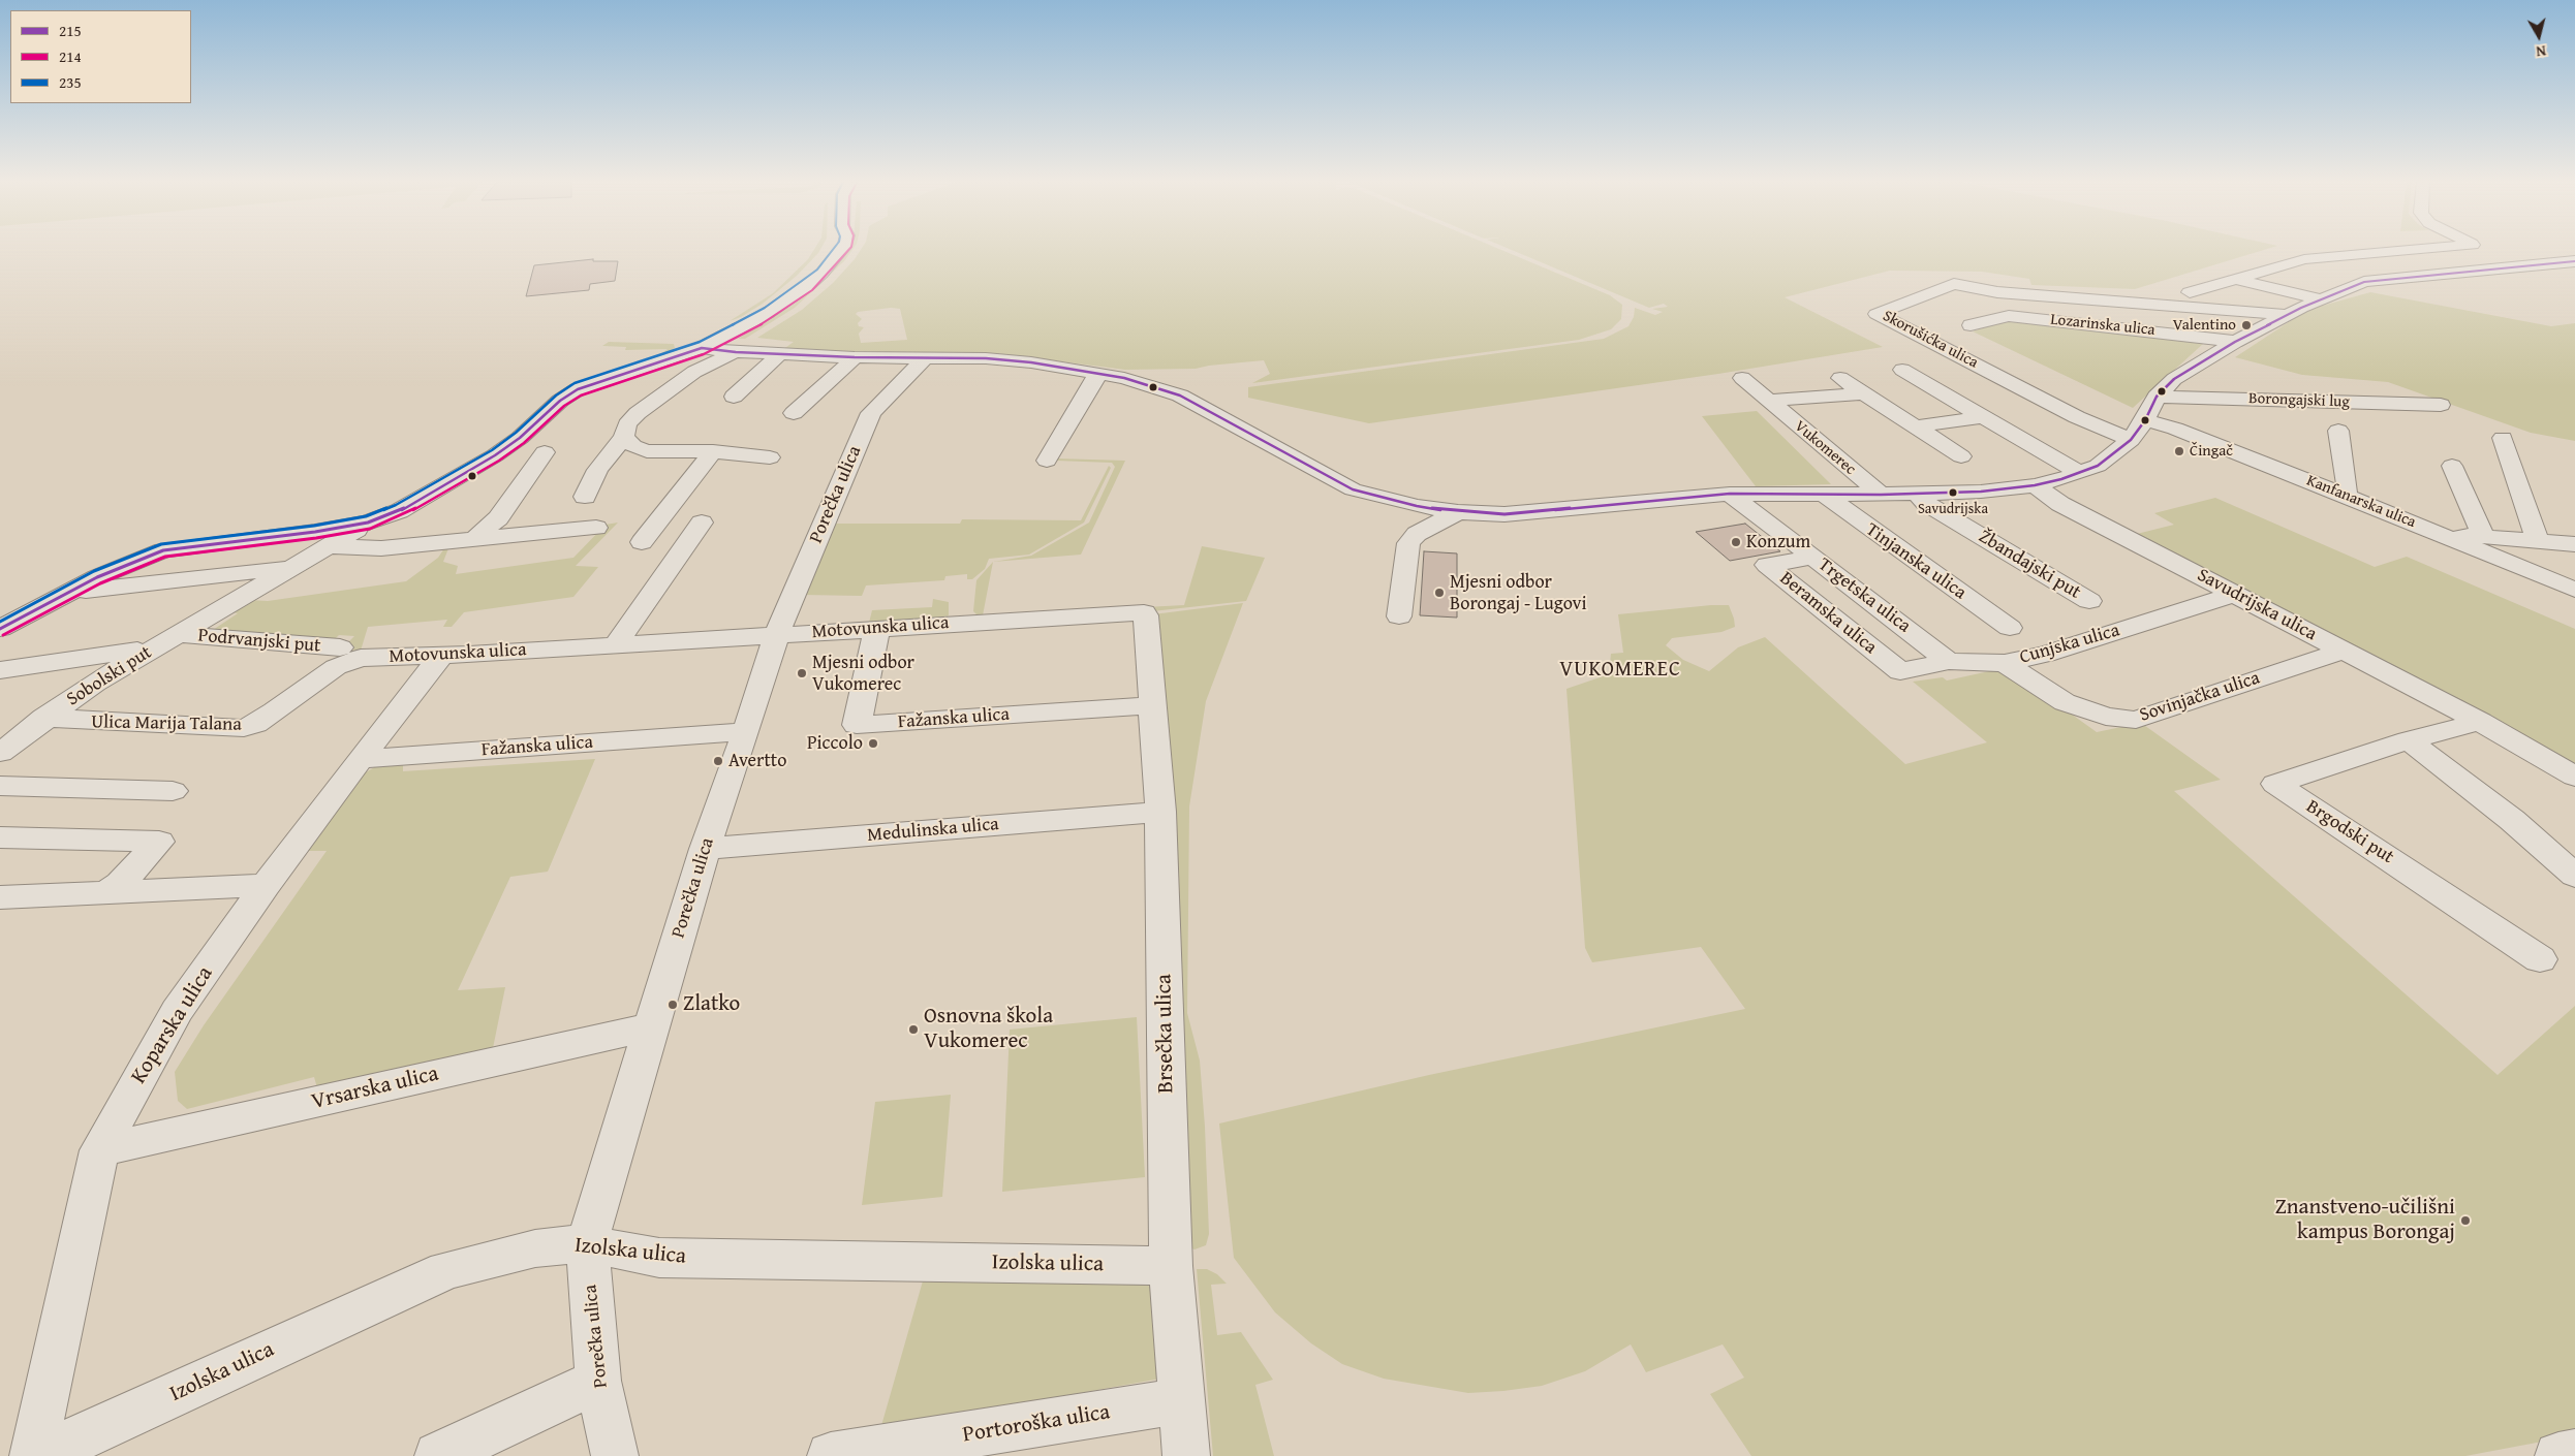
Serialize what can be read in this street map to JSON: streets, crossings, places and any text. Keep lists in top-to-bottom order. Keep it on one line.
{"streets":{"street":["Lozarinska ulica","Skorušićka ulica","Borongajski lug","Vukomerec","Porečka ulica","Kanfanarska ulica","Tinjanska ulica","Žbandajski put","Trgetska ulica","Savudrijska ulica","Beramska ulica","Motovunska ulica","Podrvanjski put","Cunjska ulica","Sobolski put","Sovinjačka ulica","Fažanska ulica","Ulica Marija Talana","Medulinska ulica","Brgodski put","Koparska ulica","Brsečka ulica","Vrsarska ulica","Izolska ulica","Portoroška ulica"]},"crossings":[["Lozarinska ulica","Vukomerec"],["Skorušićka ulica","Vukomerec"],["Borongajski lug","Vukomerec"],["Vukomerec","Porečka ulica"],["Vukomerec","Kanfanarska ulica"],["Vukomerec","Tinjanska ulica"],["Vukomerec","Žbandajski put"],["Vukomerec","Trgetska ulica"],["Vukomerec","Savudrijska ulica"],["Porečka ulica","Motovunska ulica"],["Porečka ulica","Fažanska ulica"],["Porečka ulica","Medulinska ulica"],["Porečka ulica","Vrsarska ulica"],["Porečka ulica","Izolska ulica"],["Trgetska ulica","Beramska ulica"],["Trgetska ulica","Cunjska ulica"],["Savudrijska ulica","Cunjska ulica"],["Savudrijska ulica","Sovinjačka ulica"],["Beramska ulica","Cunjska ulica"],["Motovunska ulica","Podrvanjski put"],["Motovunska ulica","Fažanska ulica"],["Motovunska ulica","Ulica Marija Talana"],["Motovunska ulica","Koparska ulica"],["Motovunska ulica","Brsečka ulica"],["Podrvanjski put","Sobolski put"],["Podrvanjski put","Ulica Marija Talana"],["Cunjska ulica","Sovinjačka ulica"],["Sobolski put","Ulica Marija Talana"],["Fažanska ulica","Koparska ulica"],["Fažanska ulica","Brsečka ulica"],["Medulinska ulica","Brsečka ulica"],["Koparska ulica","Vrsarska ulica"],["Brsečka ulica","Izolska ulica"],["Brsečka ulica","Portoroška ulica"]],"districts":["VUKOMEREC"],"places":["Valentino","Čingač","Savudrijska","Konzum","Mjesni odbor Borongaj - Lugovi","Mjesni odbor Vukomerec","Piccolo","Avertto","Zlatko","Osnovna škola Vukomerec","Znanstveno-učilišni kampus Borongaj"],"lines":["transit line 214","transit line 235","transit line 215"],"legend":["215","214","235"],"north":"bottom"}
